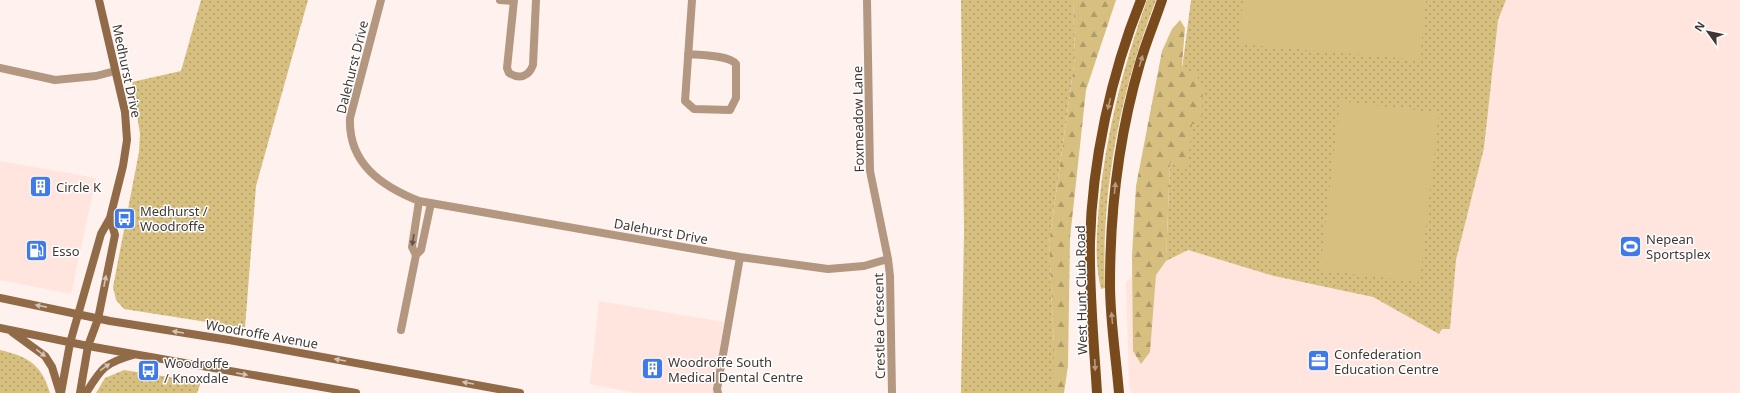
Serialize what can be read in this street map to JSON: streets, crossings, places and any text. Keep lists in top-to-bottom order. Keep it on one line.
{"streets":{"main road":["Medhurst Drive","West Hunt Club Road","Woodroffe Avenue"],"street":["Dalehurst Drive","Foxmeadow Lane","Crestlea Crescent"]},"crossings":[["Dalehurst Drive","Foxmeadow Lane"],["Dalehurst Drive","Crestlea Crescent"],["Medhurst Drive","Woodroffe Avenue"],["Foxmeadow Lane","Crestlea Crescent"]],"places":{"building":["Circle K","Woodroffe South Medical Dental Centre"],"bus stop":["Medhurst / Woodroffe","Woodroffe / Knoxdale"],"sports":["Nepean Sportsplex"],"fuel station":["Esso"],"office":["Confederation Education Centre"]},"north":"top left"}
